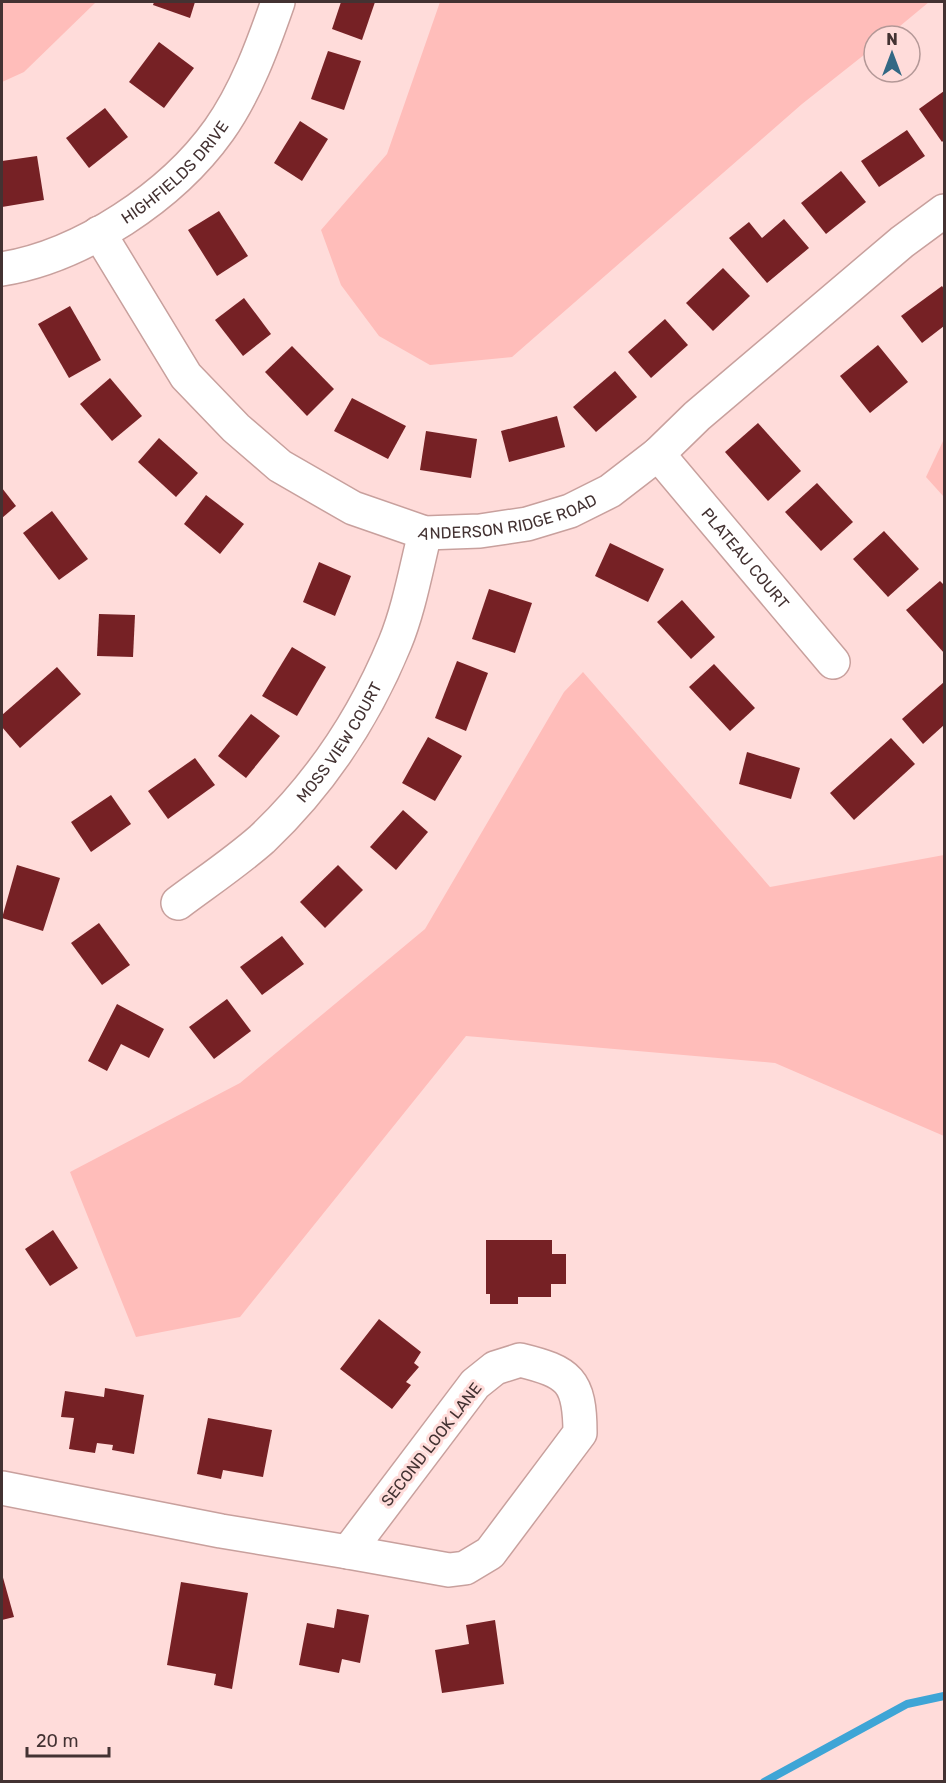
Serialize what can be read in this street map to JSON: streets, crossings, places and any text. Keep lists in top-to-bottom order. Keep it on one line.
{"streets":{"street":["HIGHFIELDS DRIVE","ANDERSON RIDGE ROAD","PLATEAU COURT","MOSS VIEW COURT","SECOND LOOK LANE"]},"crossings":[["HIGHFIELDS DRIVE","ANDERSON RIDGE ROAD"],["ANDERSON RIDGE ROAD","PLATEAU COURT"],["ANDERSON RIDGE ROAD","MOSS VIEW COURT"]],"scale_bar":"20 m","north":"top"}
